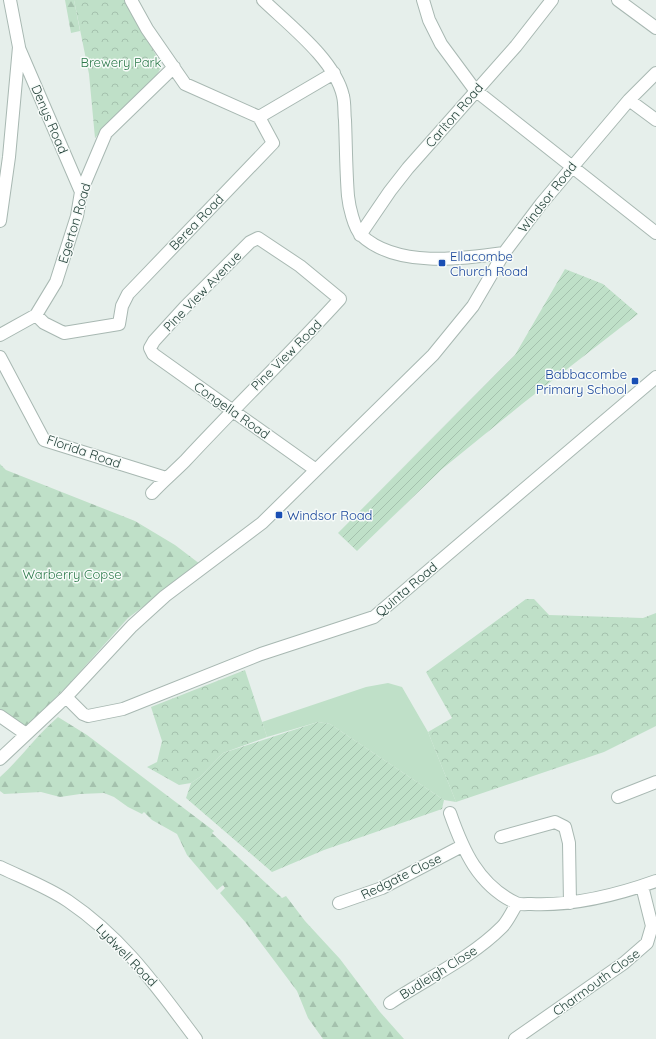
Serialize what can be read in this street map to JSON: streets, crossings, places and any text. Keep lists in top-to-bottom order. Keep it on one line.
{"streets":{"street":["Carlton Road","Denys Road","Windsor Road","Berea Road","Egerton Road","Pine View Avenue","Pine View Road","Congella Road","Florida Road","Quinta Road","Redgate Close","Lydwell Road","Budleigh Close","Charmouth Close"]},"crossings":[["Denys Road","Egerton Road"],["Windsor Road","Congella Road"],["Windsor Road","Quinta Road"],["Berea Road","Egerton Road"],["Pine View Avenue","Pine View Road"],["Pine View Avenue","Congella Road"],["Pine View Road","Congella Road"],["Pine View Road","Florida Road"]],"parks":["Brewery Park","Warberry Copse"],"places":{"transit":["Ellacombe Church Road","Babbacombe Primary School","Windsor Road"]}}
